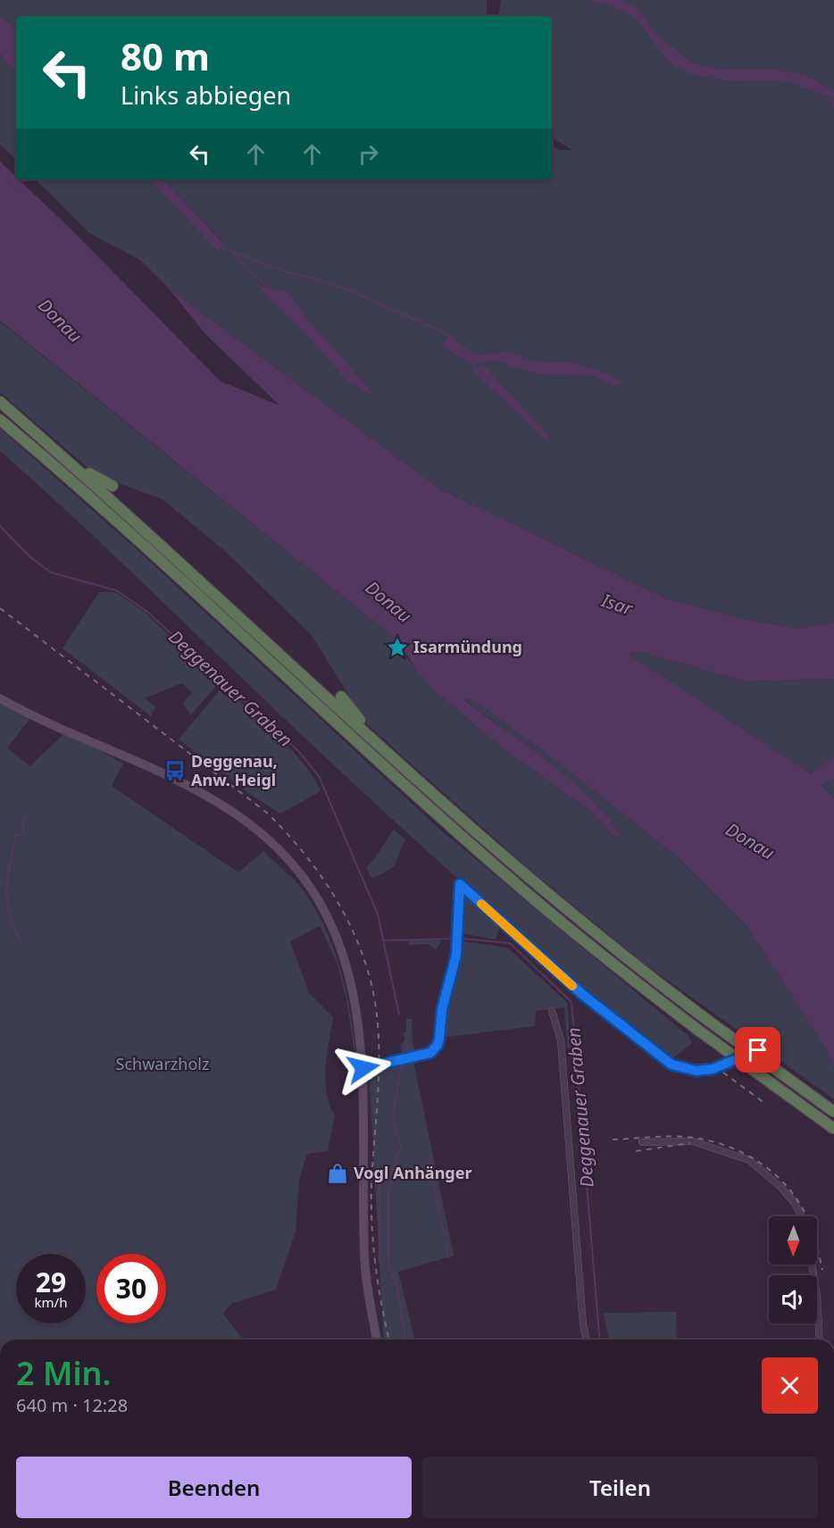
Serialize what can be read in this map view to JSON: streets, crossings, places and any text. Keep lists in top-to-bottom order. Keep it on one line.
{"water":["Donau","Isar","Deggenauer Graben"],"parks":["Schwarzholz"],"places":{"place":["Isarmündung"],"bus stop":["Deggenau, Anw. Heigl"],"shop":["Vogl Anhänger"]},"north":"bottom","page":{"turn":["80 m","Links abbiegen"],"speed":"29 km/h","limit":"30","heading":["2 Min.","640 m · 12:28"],"buttons":["Beenden","Teilen"]}}
